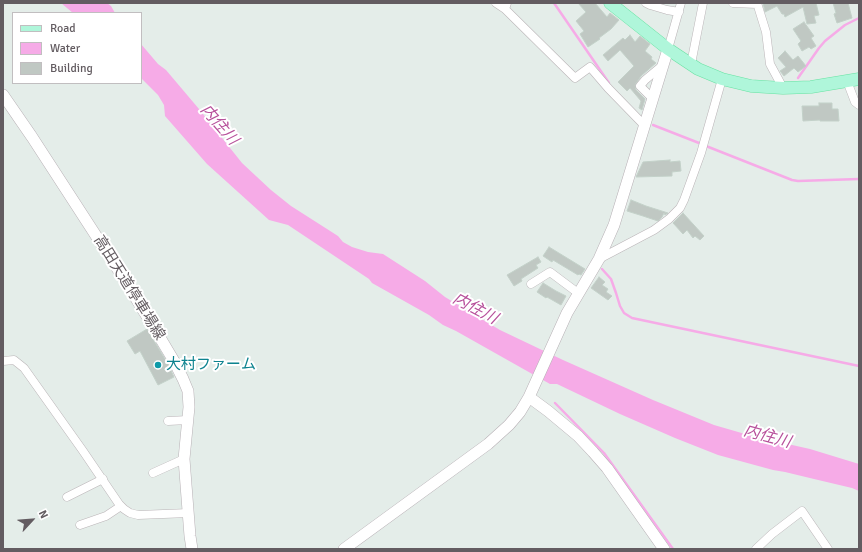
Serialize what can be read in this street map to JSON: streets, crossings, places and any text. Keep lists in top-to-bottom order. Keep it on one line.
{"streets":{"street":["高田天道停車場線"]},"water":["内住川"],"places":["大村ファーム"],"legend":["Road","Water","Building"],"north":"top right"}
